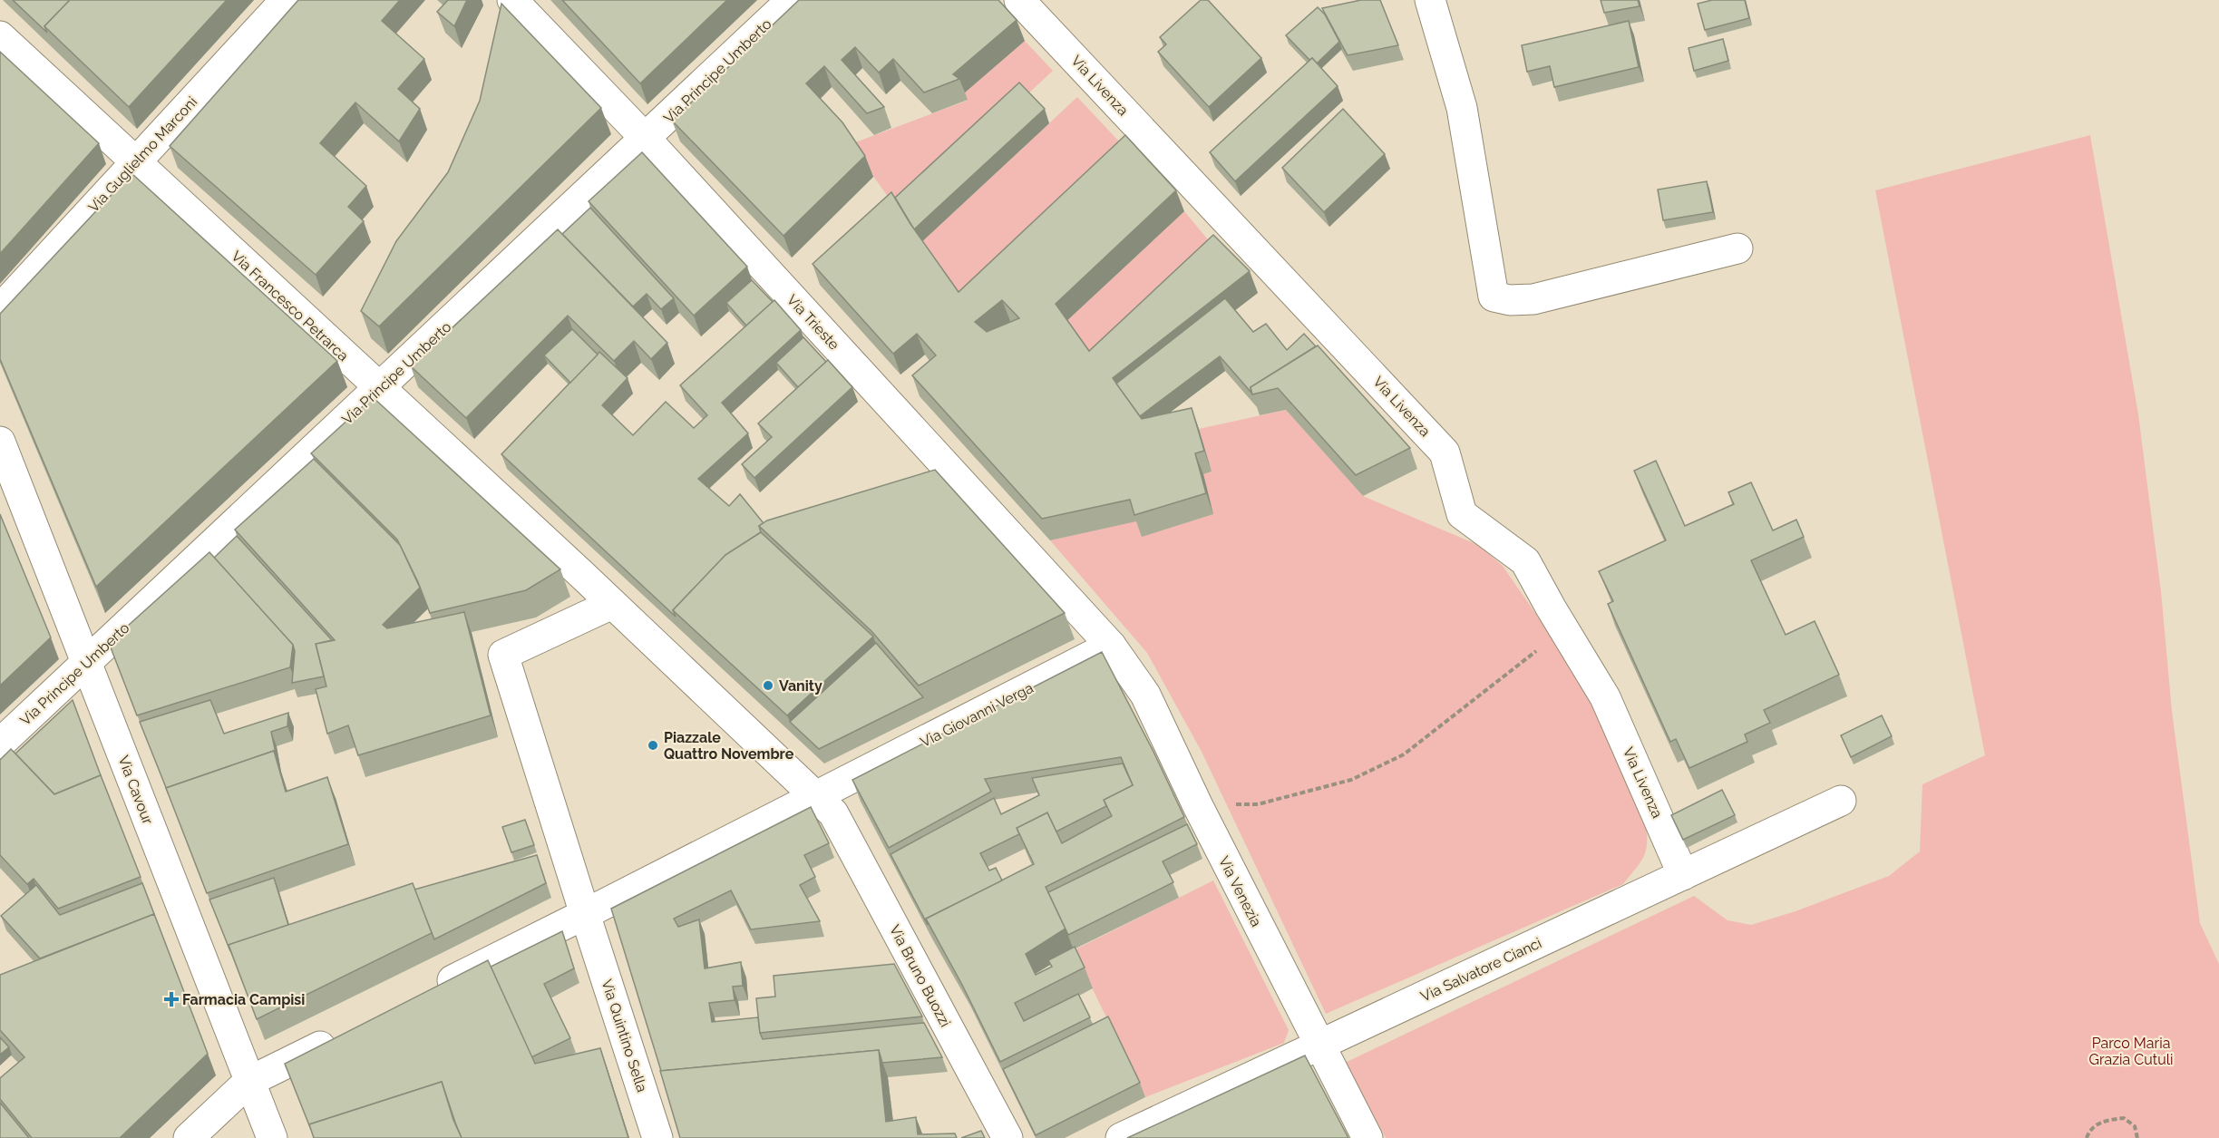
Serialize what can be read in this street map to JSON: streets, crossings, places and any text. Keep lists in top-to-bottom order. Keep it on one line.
{"streets":{"street":["Via Principe Umberto","Via Livenza","Via Guglielmo Marconi","Via Francesco Petrarca","Via Trieste","Via Giovanni Verga","Via Cavour","Via Venezia","Via Salvatore Cianci","Via Bruno Buozzi","Via Quintino Sella"]},"crossings":[["Via Principe Umberto","Via Francesco Petrarca"],["Via Principe Umberto","Via Trieste"],["Via Principe Umberto","Via Cavour"],["Via Livenza","Via Salvatore Cianci"],["Via Guglielmo Marconi","Via Francesco Petrarca"],["Via Francesco Petrarca","Via Bruno Buozzi"],["Via Francesco Petrarca","Via Quintino Sella"],["Via Trieste","Via Giovanni Verga"],["Via Trieste","Via Venezia"],["Via Giovanni Verga","Via Venezia"],["Via Giovanni Verga","Via Bruno Buozzi"],["Via Giovanni Verga","Via Quintino Sella"],["Via Venezia","Via Salvatore Cianci"],["Via Bruno Buozzi","Via Quintino Sella"]],"parks":["Parco Maria Grazia Cutuli"],"places":{"other":["Vanity","Piazzale Quattro Novembre"],"health":["Farmacia Campisi"]}}
